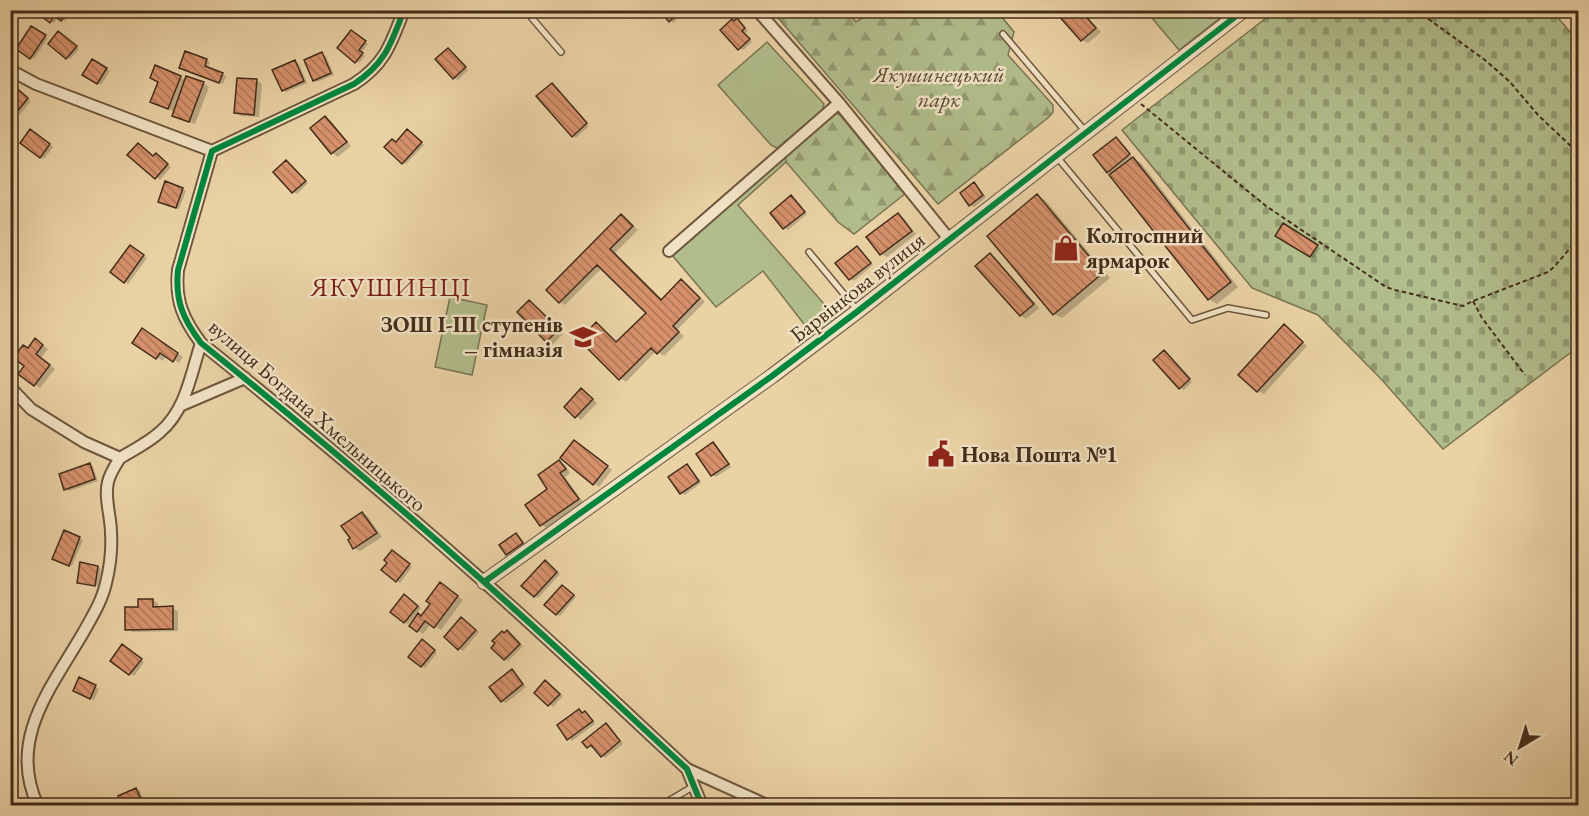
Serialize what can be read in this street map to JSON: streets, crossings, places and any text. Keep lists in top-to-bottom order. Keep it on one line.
{"streets":{"street":["Барвінкова вулиця","вулиця Богдана Хмельницького"]},"crossings":[["Барвінкова вулиця","вулиця Богдана Хмельницького"]],"districts":["ЯКУШИНЦІ"],"parks":["Якушинецький парк"],"places":{"shop":["Колгоспний ярмарок"],"school or university":["ЗОШ І-ІІІ ступенів – гімназія"],"public building":["Нова Пошта №1"]},"north":"bottom left"}
